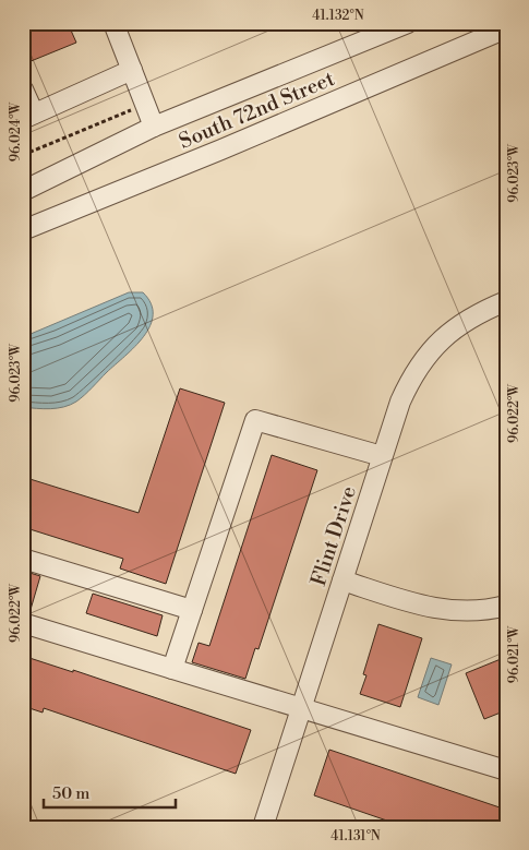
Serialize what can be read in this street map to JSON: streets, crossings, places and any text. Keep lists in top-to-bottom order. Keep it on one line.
{"streets":{"street":["South 72nd Street","Flint Drive"]},"scale_bar":"50 m","coordinates":["41.132°N","96.024°W","96.023°W","96.022°W","96.021°W","41.131°N"]}
